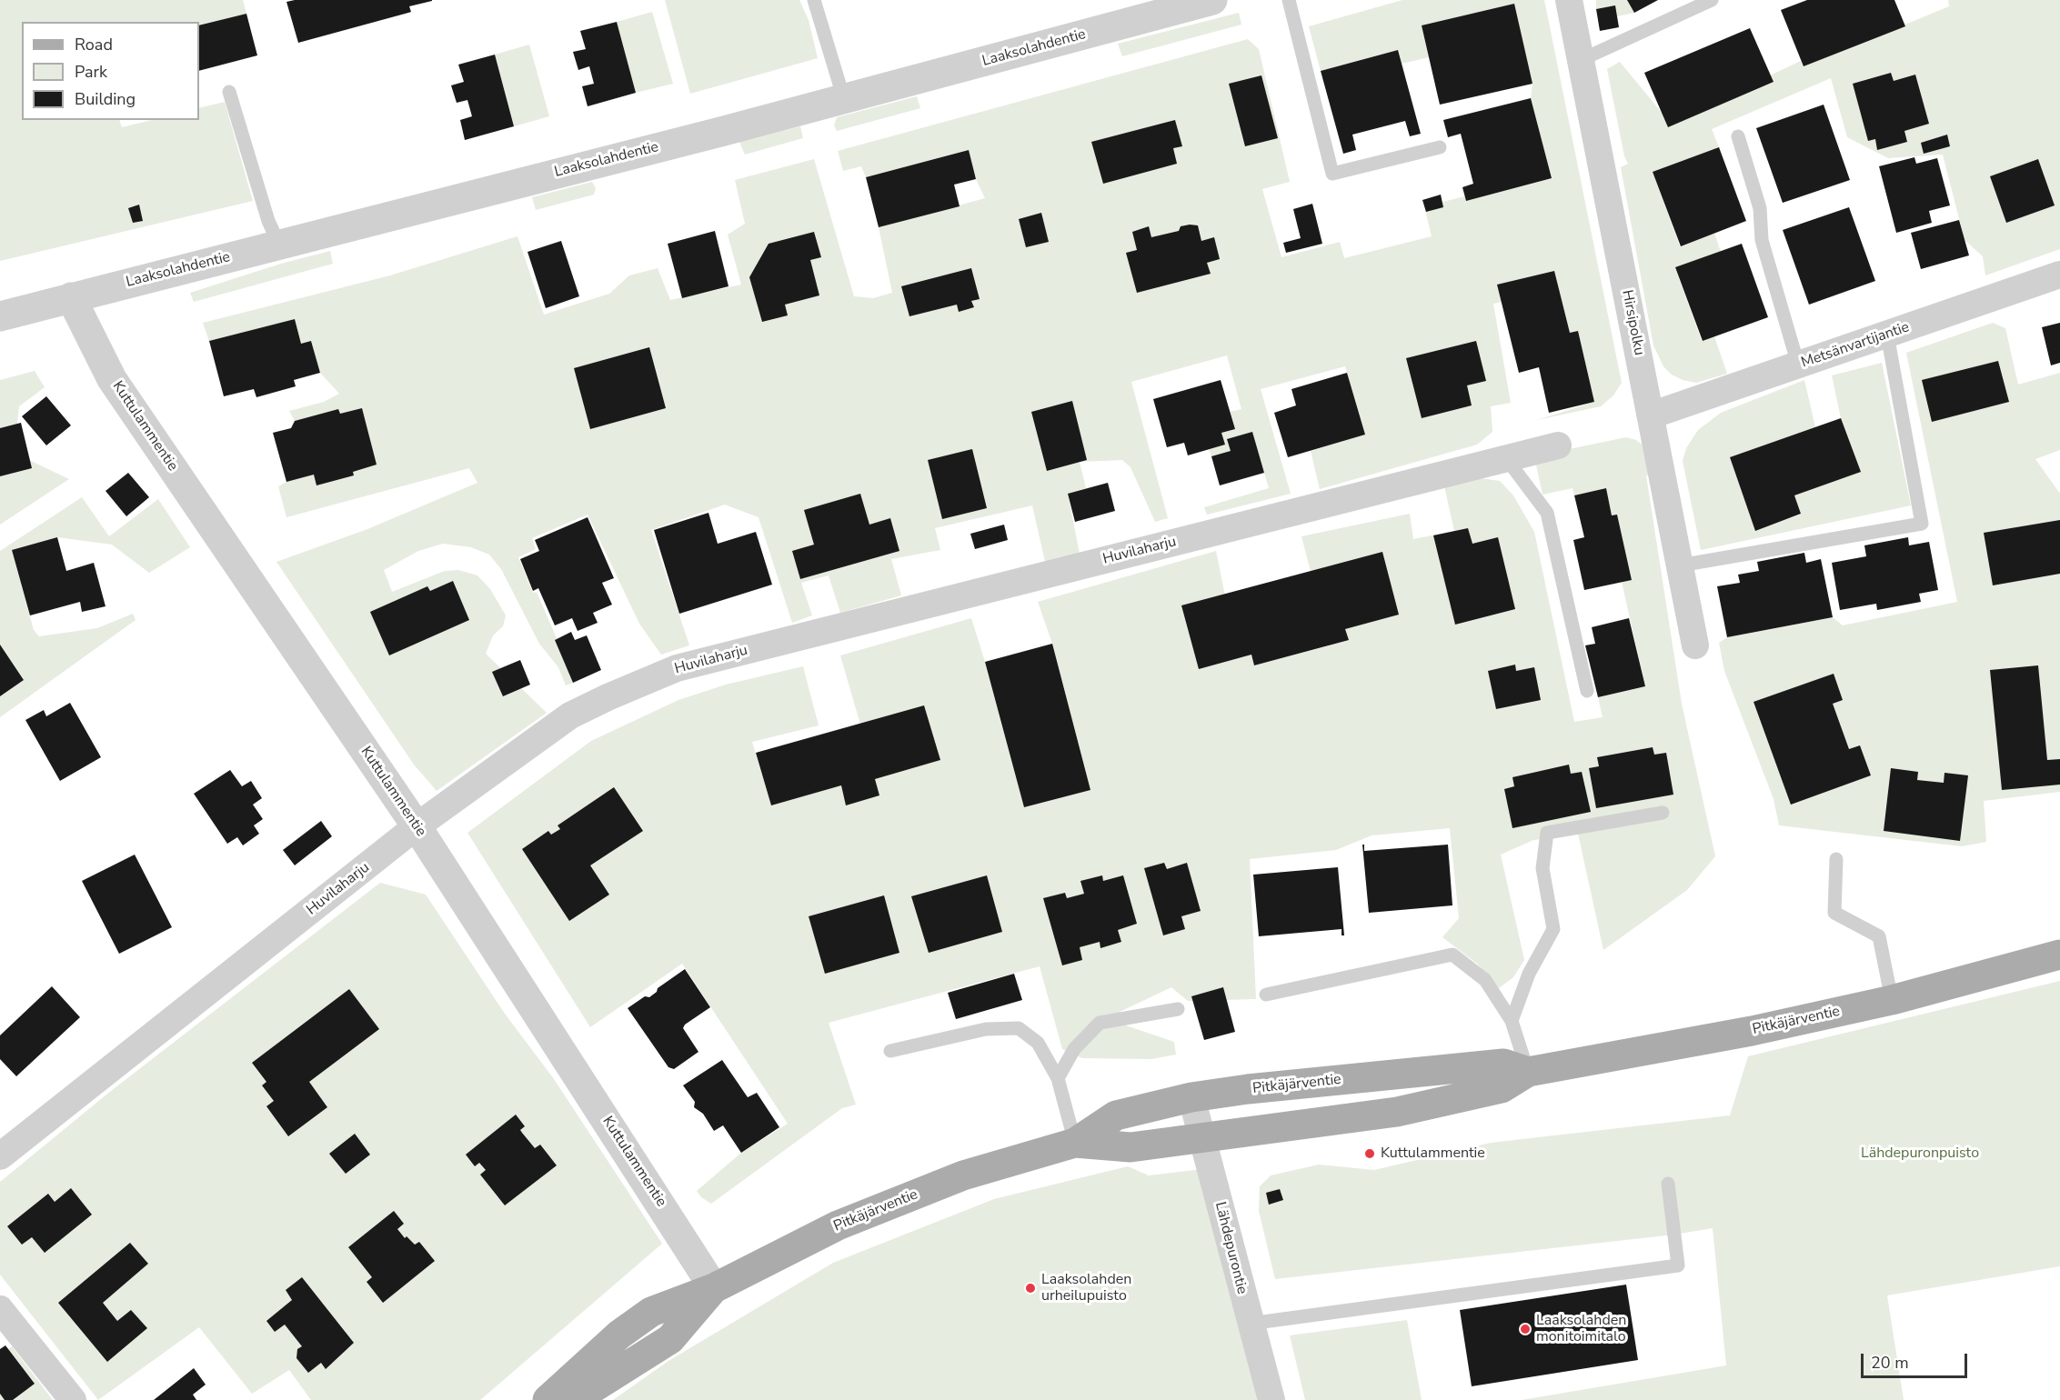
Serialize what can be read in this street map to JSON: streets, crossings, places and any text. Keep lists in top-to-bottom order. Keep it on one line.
{"streets":{"main road":["Pitkäjärventie"],"street":["Laaksolahdentie","Hirsipolku","Metsänvartijantie","Kuttulammentie","Huvilaharju","Lähdepurontie"]},"crossings":[["Laaksolahdentie","Kuttulammentie"],["Hirsipolku","Metsänvartijantie"],["Kuttulammentie","Huvilaharju"],["Kuttulammentie","Pitkäjärventie"],["Pitkäjärventie","Lähdepurontie"]],"parks":["Lähdepuronpuisto"],"places":["Kuttulammentie","Laaksolahden urheilupuisto","Laaksolahden monitoimitalo"],"legend":["Road","Park","Building"],"scale_bar":"20 m"}
